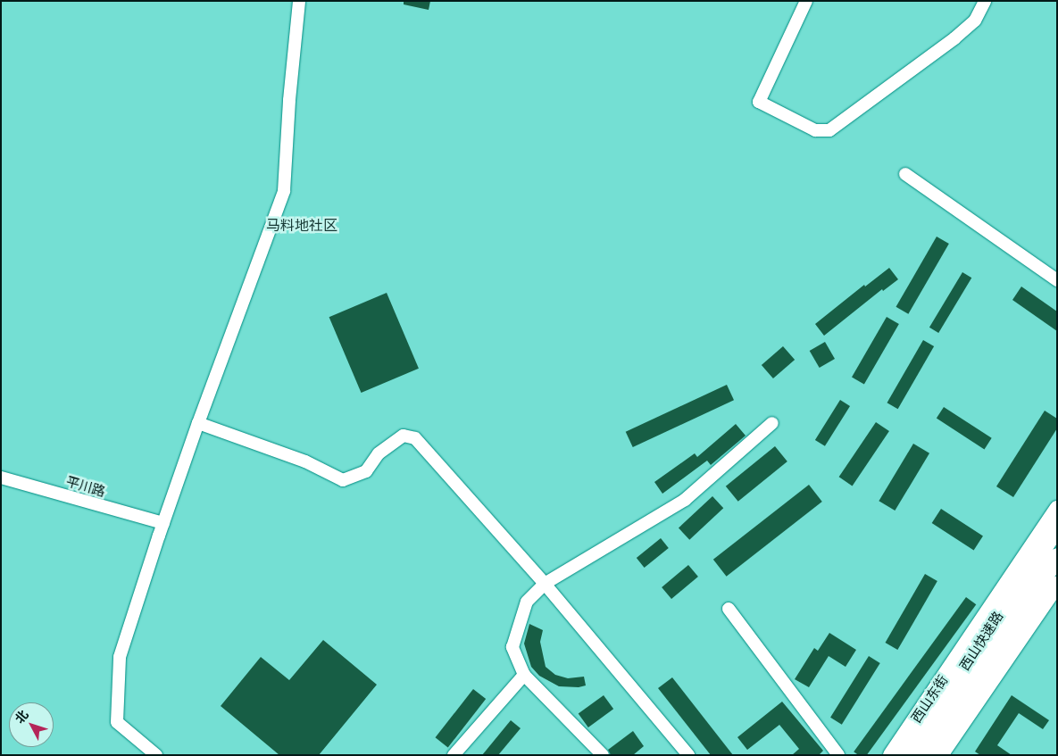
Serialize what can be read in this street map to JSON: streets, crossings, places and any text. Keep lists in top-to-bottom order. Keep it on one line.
{"streets":{"highway":["西山快速路"],"main road":["西山东街"],"street":["平川路"]},"districts":["马料地社区"],"north":"top left"}
